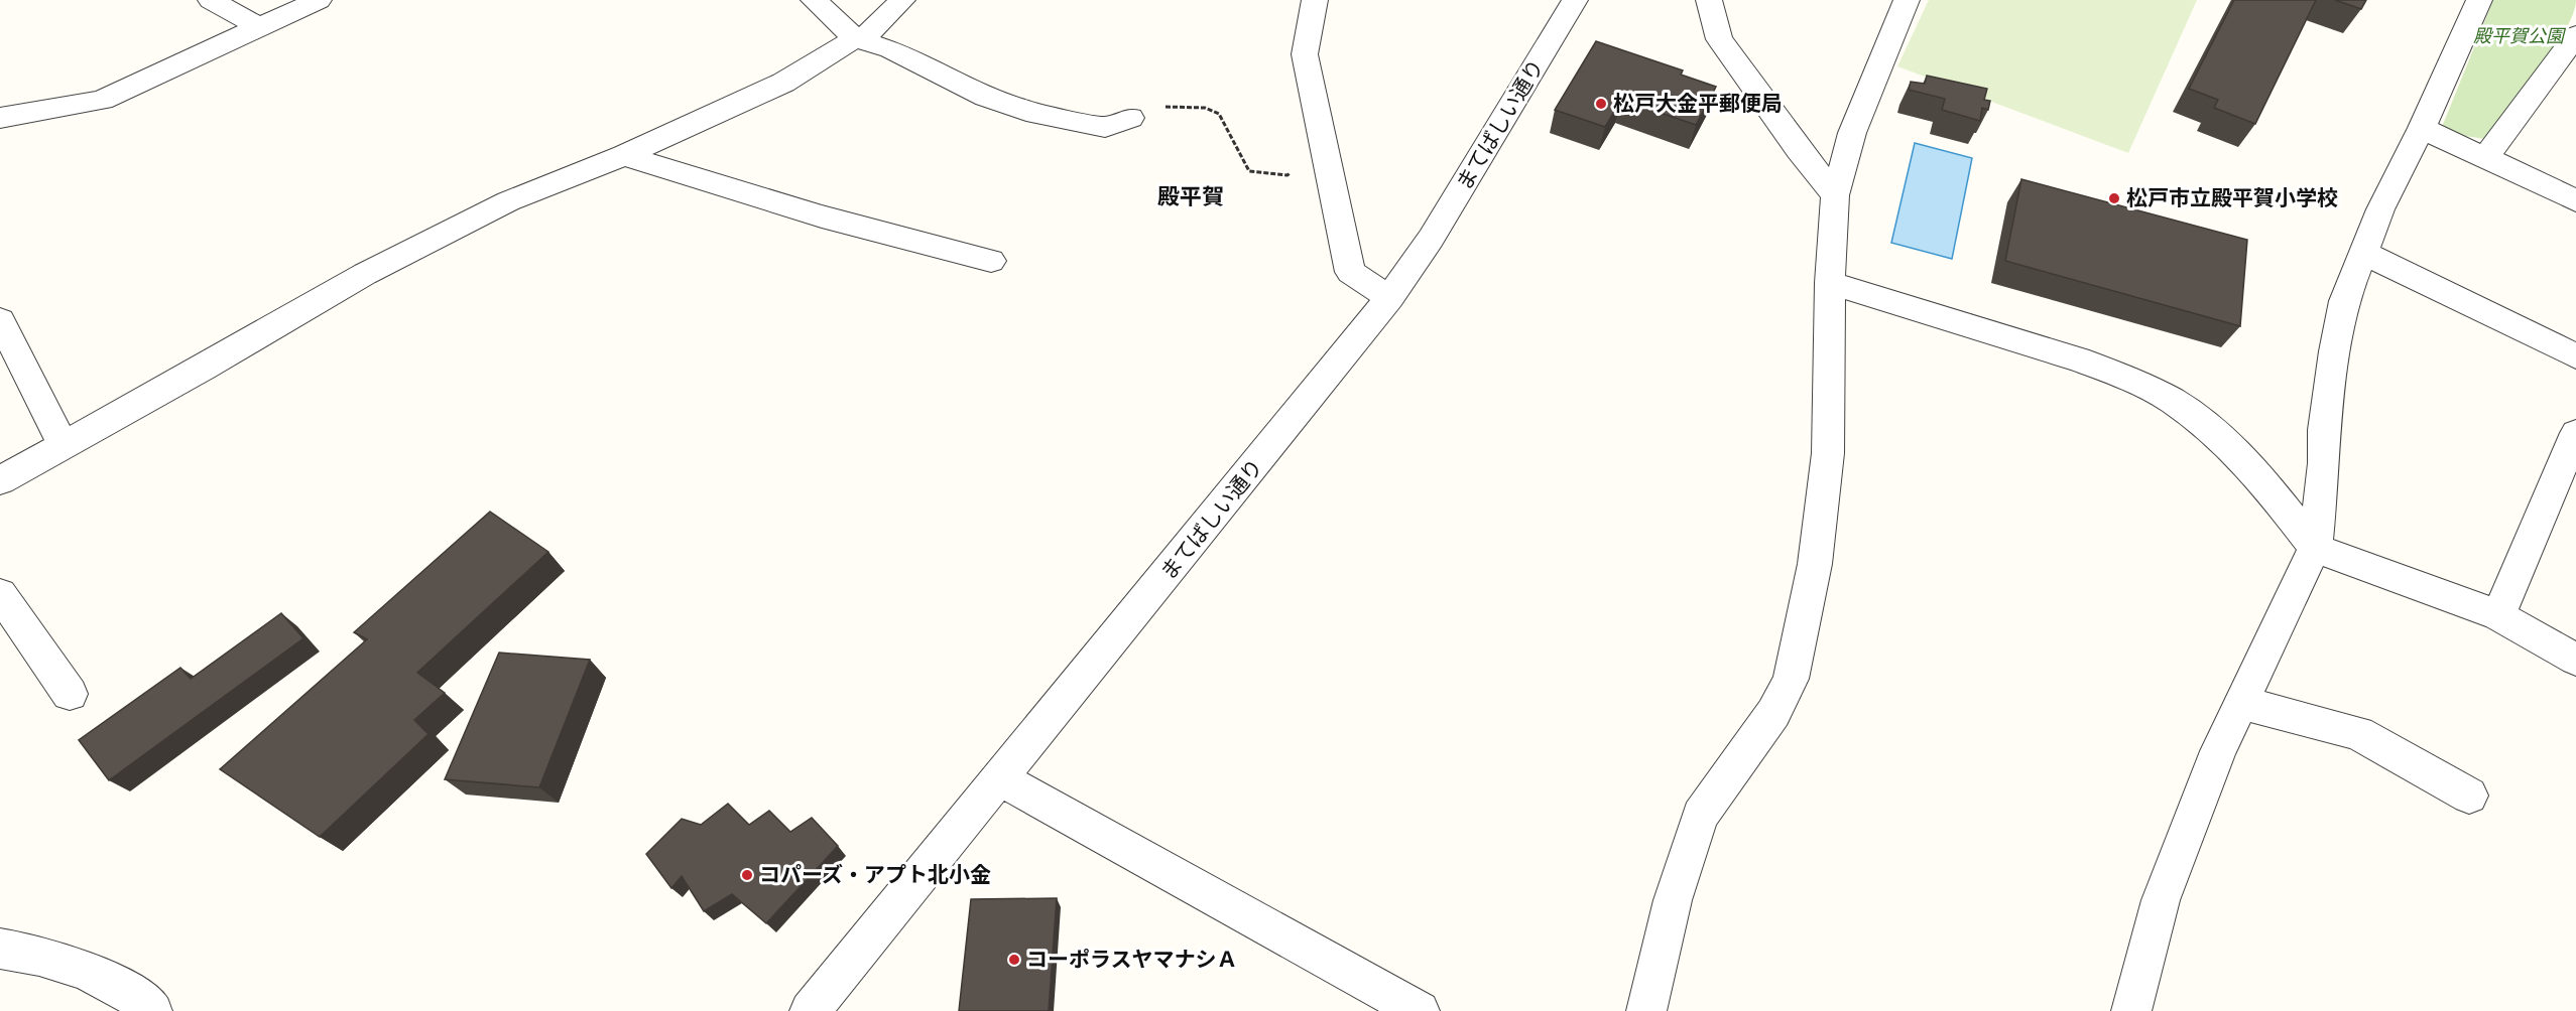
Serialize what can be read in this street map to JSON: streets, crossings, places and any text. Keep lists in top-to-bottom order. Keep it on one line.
{"streets":{"street":["まてばしい通り"]},"districts":["殿平賀"],"parks":["殿平賀公園"],"places":["松戸大金平郵便局","松戸市立殿平賀小学校","コパーズ・アプト北小金","コーポラスヤマナシＡ"]}
